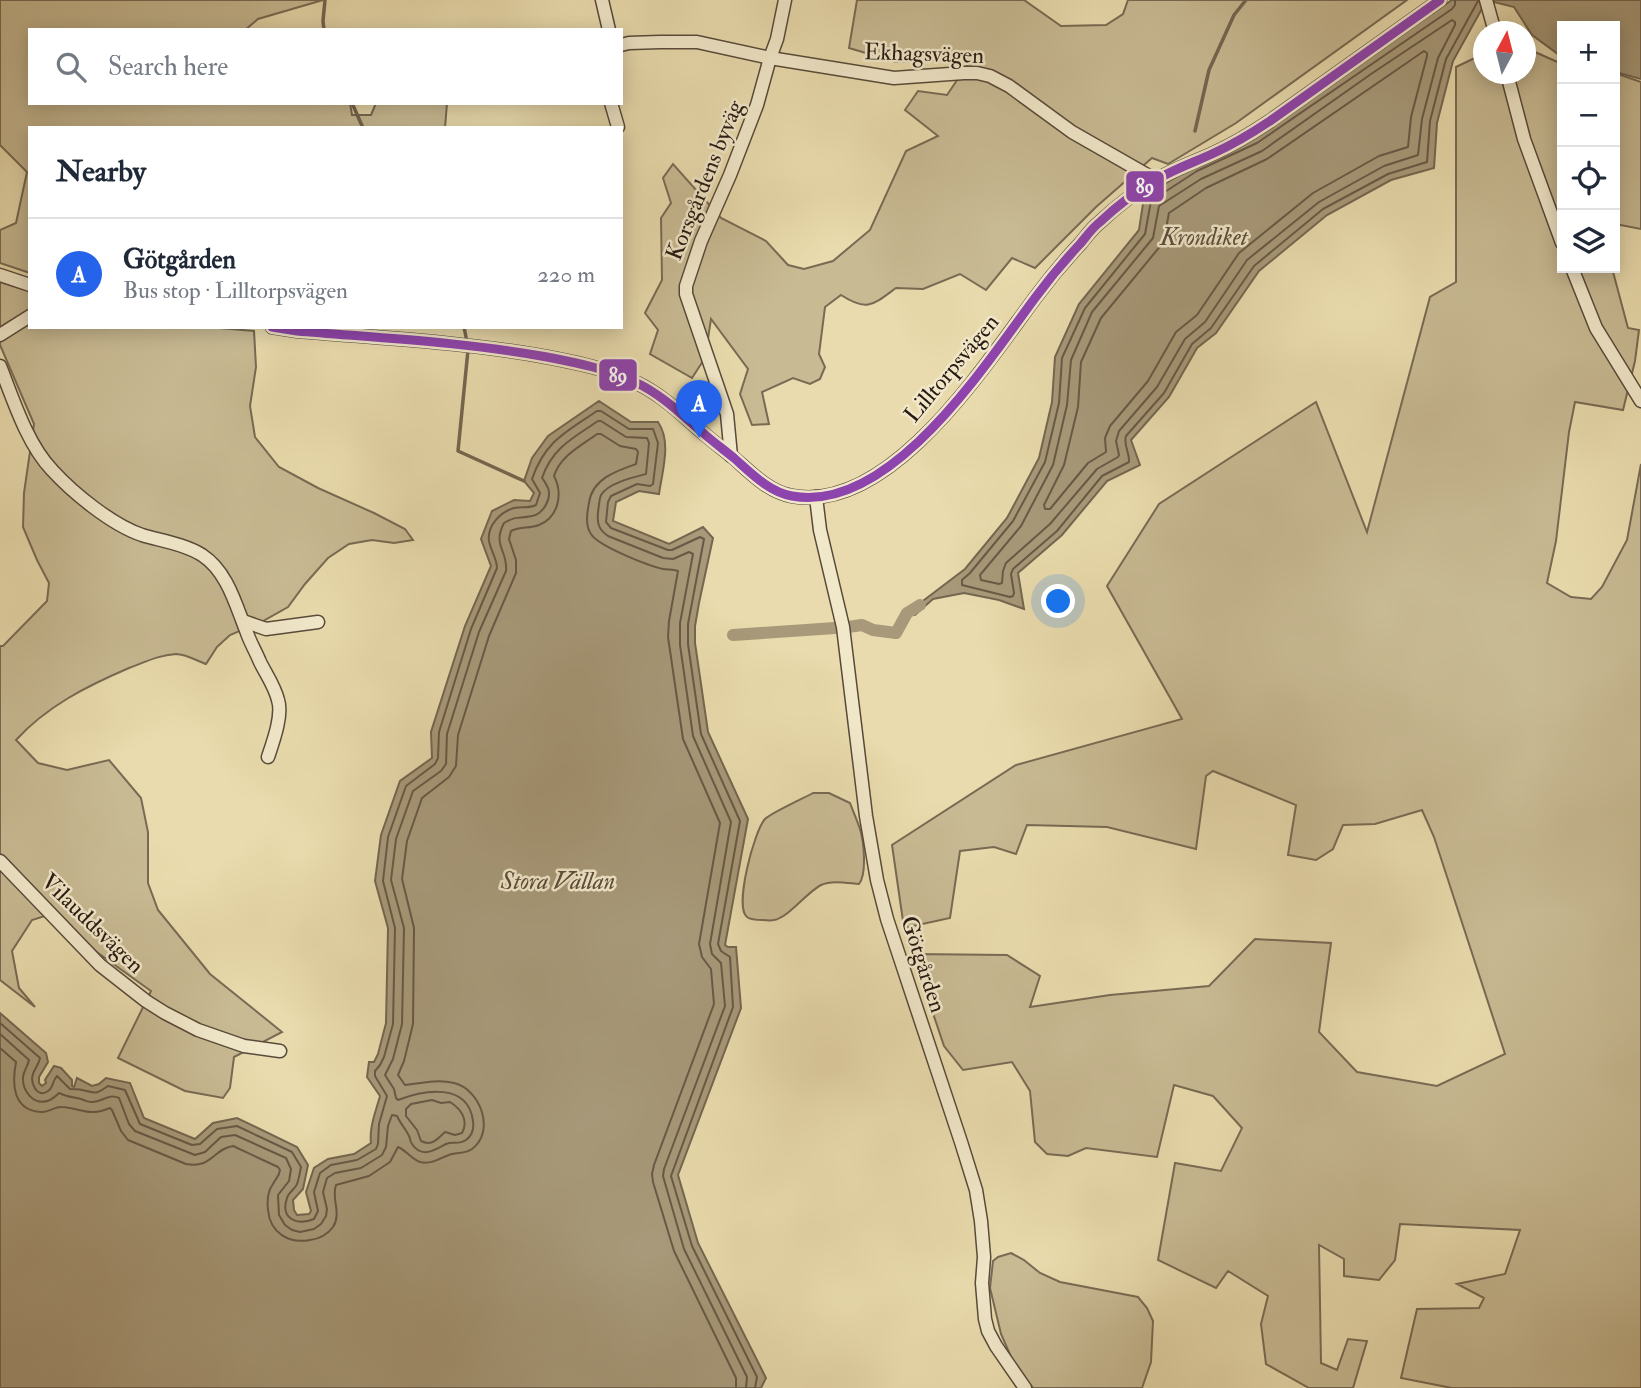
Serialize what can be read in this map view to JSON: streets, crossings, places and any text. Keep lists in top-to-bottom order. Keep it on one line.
{"streets":{"street":["Ekhagsvägen","Korsgårdens byväg","Lilltorpsvägen","Vilauddsvägen","Götgården"]},"crossings":[["Ekhagsvägen","Korsgårdens byväg"],["Ekhagsvägen","Lilltorpsvägen"],["Korsgårdens byväg","Lilltorpsvägen"],["Lilltorpsvägen","Götgården"]],"water":["Krondiket","Stora Vällan"],"lines":["transit line 89"],"north":"top","page":{"map_buttons":["+","−"],"search":"Search here","heading":"Nearby","list":[{"mark":"A","name":"Götgården","note":"Bus stop · Lilltorpsvägen","value":"220 m"}],"pins":"A"}}
